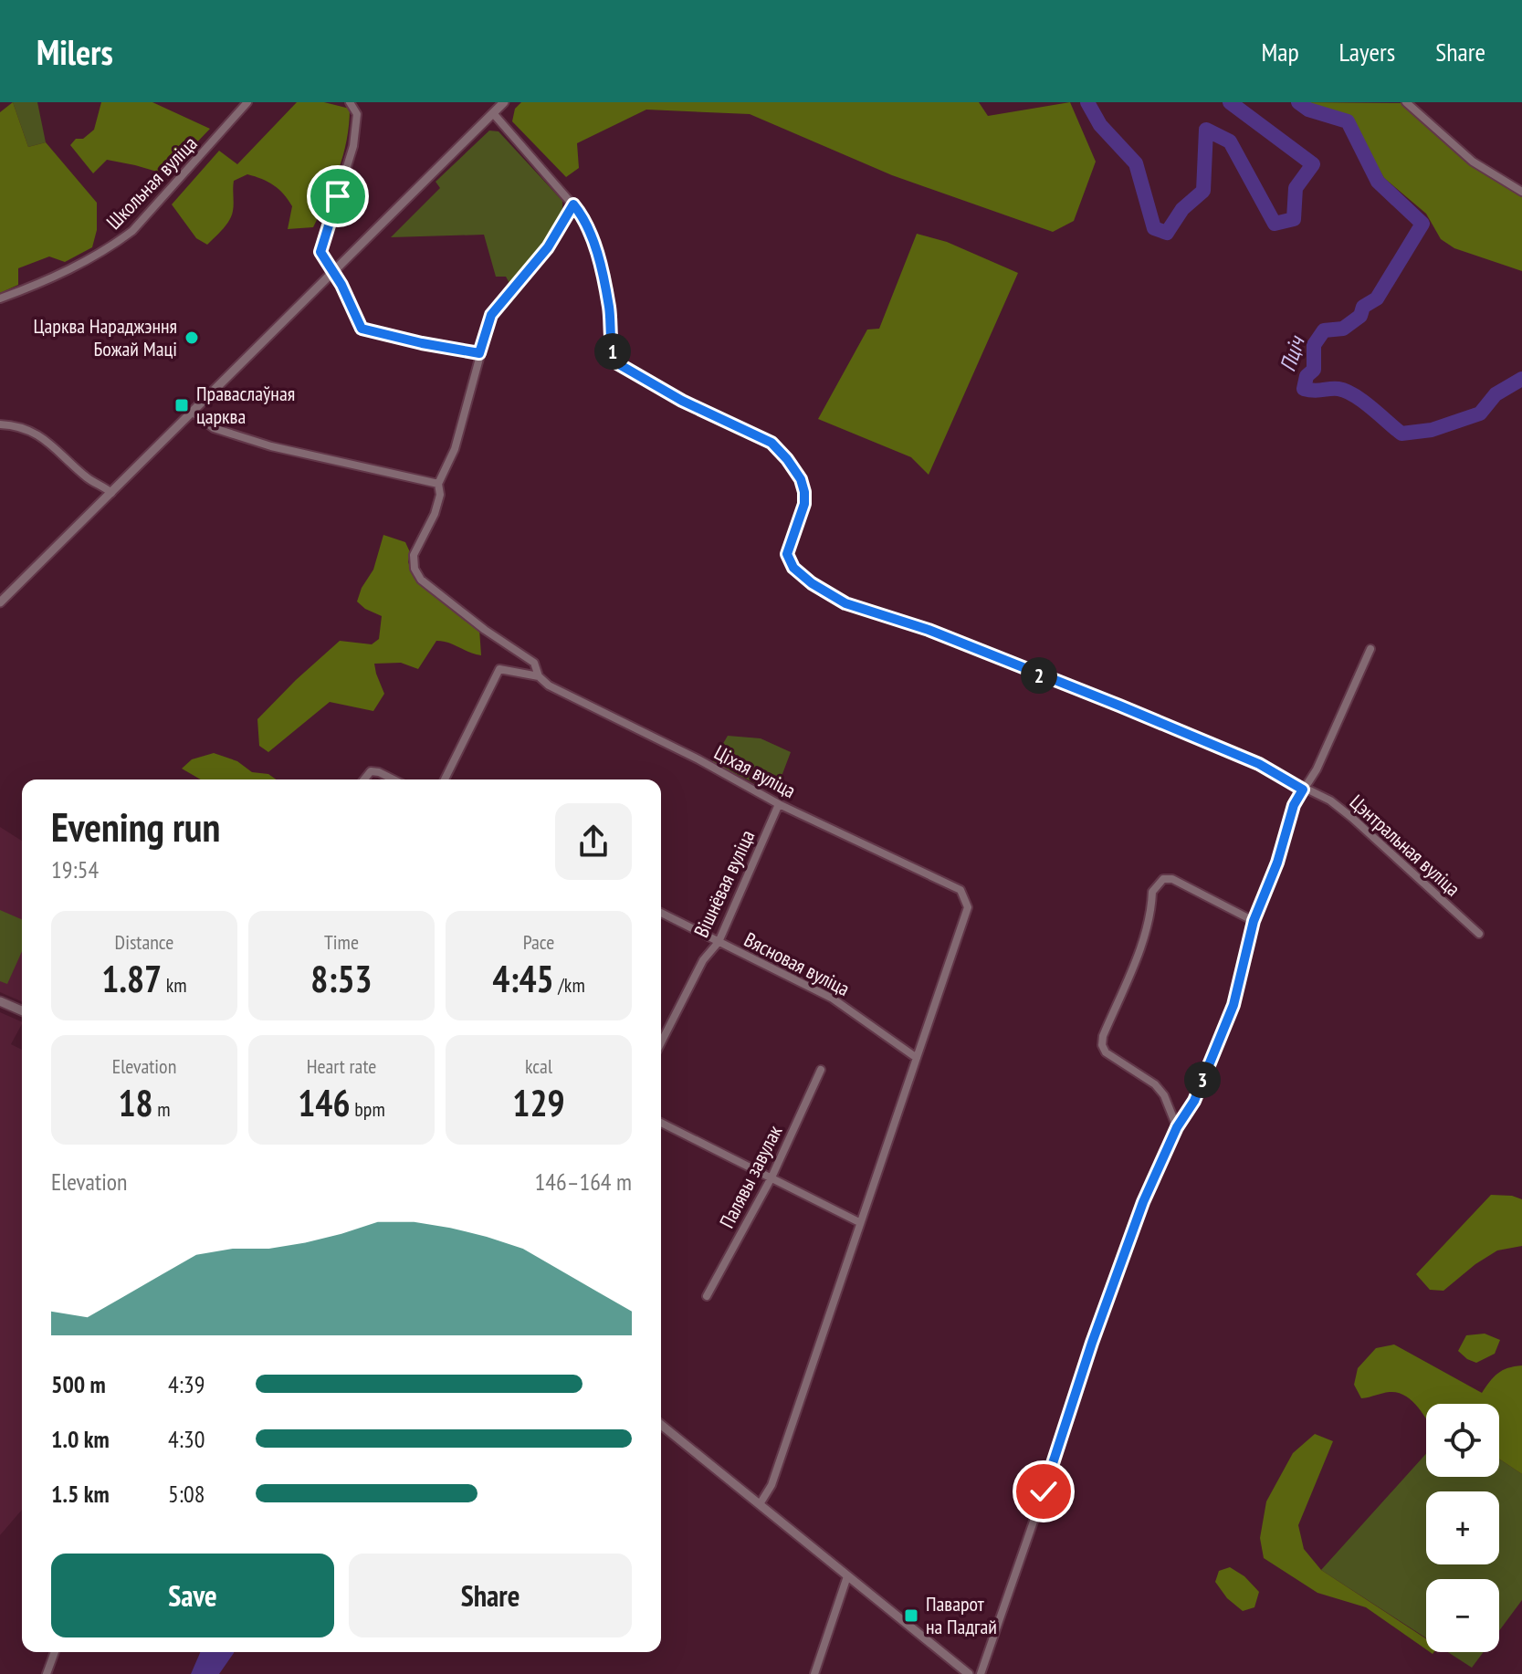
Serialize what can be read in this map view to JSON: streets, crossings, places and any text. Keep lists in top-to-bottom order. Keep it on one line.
{"streets":{"street":["Школьная вуліца","Ціхая вуліца","Цэнтральная вуліца","Вішнёвая вуліца","Вясновая вуліца","Палявы завулак"]},"crossings":[["Ціхая вуліца","Вішнёвая вуліца"],["Ціхая вуліца","Вясновая вуліца"],["Вішнёвая вуліца","Вясновая вуліца"]],"water":["Пціч"],"places":{"other":["Царква Нараджэння Божай Маці"],"transit":["Праваслаўная царква","Паварот на Падгай"]},"page":{"header":"Milers","nav":["Map","Layers","Share"],"pins":["1","2","3"],"heading":["Evening run","19:54"],"stats":[["Distance","1.87 km"],["Time","8:53"],["Pace","4:45 /km"],["Elevation","18 m"],["Heart rate","146 bpm"],["kcal","129"]],"chart":["Elevation","146–164 m"],"list":[{"name":"500 m","note":"4:39"},{"name":"1.0 km","note":"4:30"},{"name":"1.5 km","note":"5:08"}],"map_buttons":["+","−"],"buttons":["Save","Share"]}}
